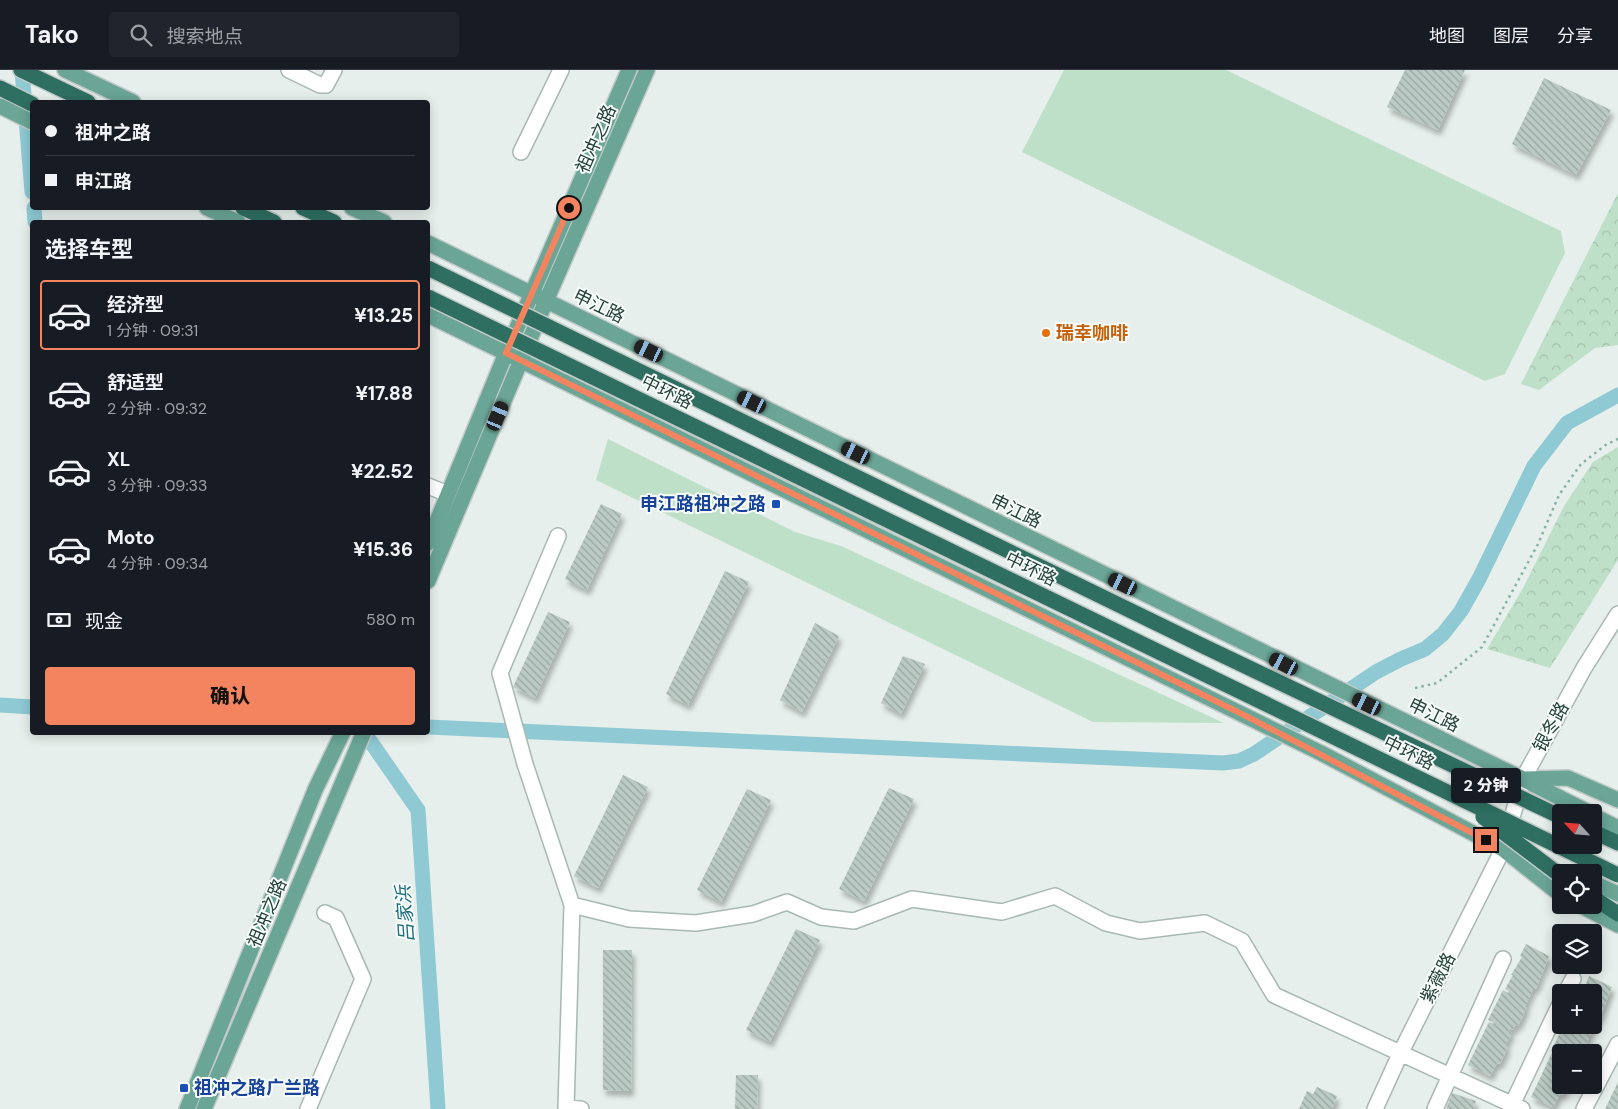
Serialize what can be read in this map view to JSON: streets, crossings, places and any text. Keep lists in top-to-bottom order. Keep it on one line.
{"streets":{"highway":["中环路"],"main road":["祖冲之路","申江路"],"street":["银冬路","紫薇路"]},"crossings":[["祖冲之路","申江路"],["申江路","银冬路"],["银冬路","紫薇路"]],"water":["吕家浜"],"places":{"other":["瑞幸咖啡"],"transit":["申江路祖冲之路","祖冲之路广兰路"]},"north":"top left","page":{"header":"Tako","search":"搜索地点","nav":["地图","图层","分享"],"banner":["祖冲之路","申江路"],"heading":"选择车型","list":[{"name":"经济型","note":"1 分钟 · 09:31","value":"¥13.25"},{"name":"舒适型","note":"2 分钟 · 09:32","value":"¥17.88"},{"name":"XL","note":"3 分钟 · 09:33","value":"¥22.52"},{"name":"Moto","note":"4 分钟 · 09:34","value":"¥15.36"}],"pay":["现金","580 m"],"buttons":"确认","bubble":"2 分钟","map_buttons":["+","−"]}}
